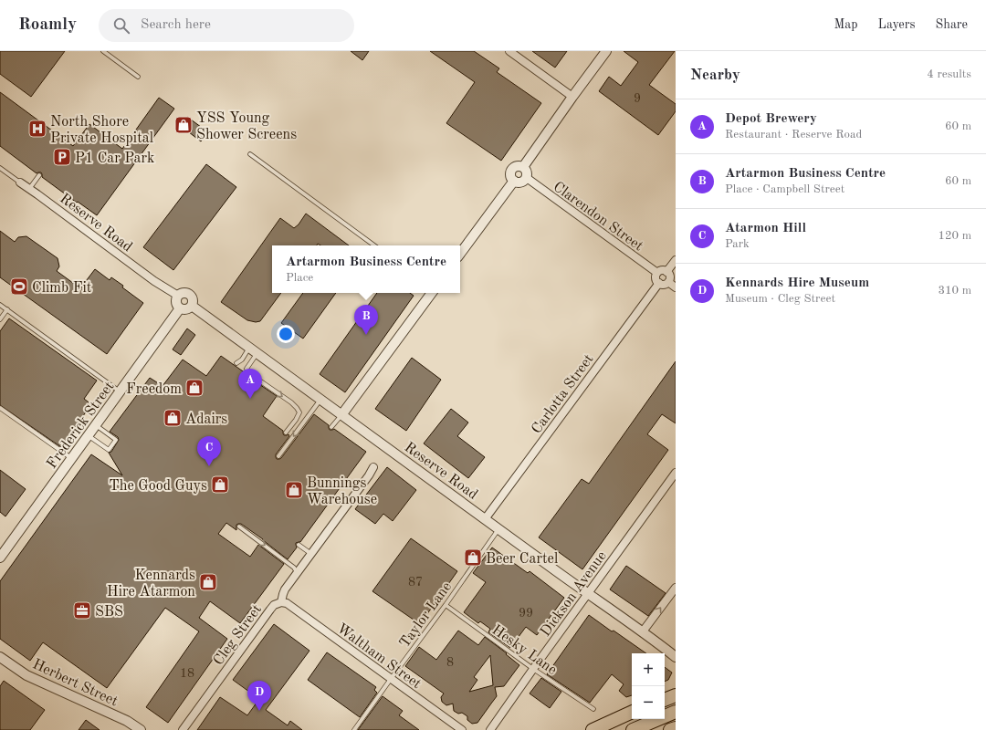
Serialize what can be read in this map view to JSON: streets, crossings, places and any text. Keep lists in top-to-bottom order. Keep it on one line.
{"streets":{"street":["Clarendon Street","Reserve Road","Carlotta Street","Frederick Street","Dickson Avenue","Cleg Street","Waltham Street","Herbert Street"],"lane":["Taylor Lane","Hesky Lane"]},"crossings":[["Clarendon Street","Carlotta Street"],["Reserve Road","Carlotta Street"],["Reserve Road","Frederick Street"],["Reserve Road","Dickson Avenue"],["Reserve Road","Taylor Lane"],["Dickson Avenue","Hesky Lane"],["Taylor Lane","Hesky Lane"],["Taylor Lane","Waltham Street"],["Cleg Street","Waltham Street"]],"places":{"shop":["YSS Young Shower Screens","Freedom","Adairs","The Good Guys","Bunnings Warehouse","Beer Cartel","Kennards Hire Atarmon"],"hospital":["North Shore Private Hospital"],"parking":["P1 Car Park"],"sports":["Climb Fit"],"office":["SBS"]},"house_numbers":["9","87","99","8","18"],"page":{"header":"Roamly","search":"Search here","nav":["Map","Layers","Share"],"heading":["Nearby","4 results"],"list":[{"mark":"A","name":"Depot Brewery","note":"Restaurant · Reserve Road","value":"60 m"},{"mark":"B","name":"Artarmon Business Centre","note":"Place · Campbell Street","value":"60 m"},{"mark":"C","name":"Atarmon Hill","note":"Park","value":"120 m"},{"mark":"D","name":"Kennards Hire Museum","note":"Museum · Cleg Street","value":"310 m"}],"popup":["Artarmon Business Centre","Place"],"pins":["B","A","C","D"],"map_buttons":["+","−"]}}
